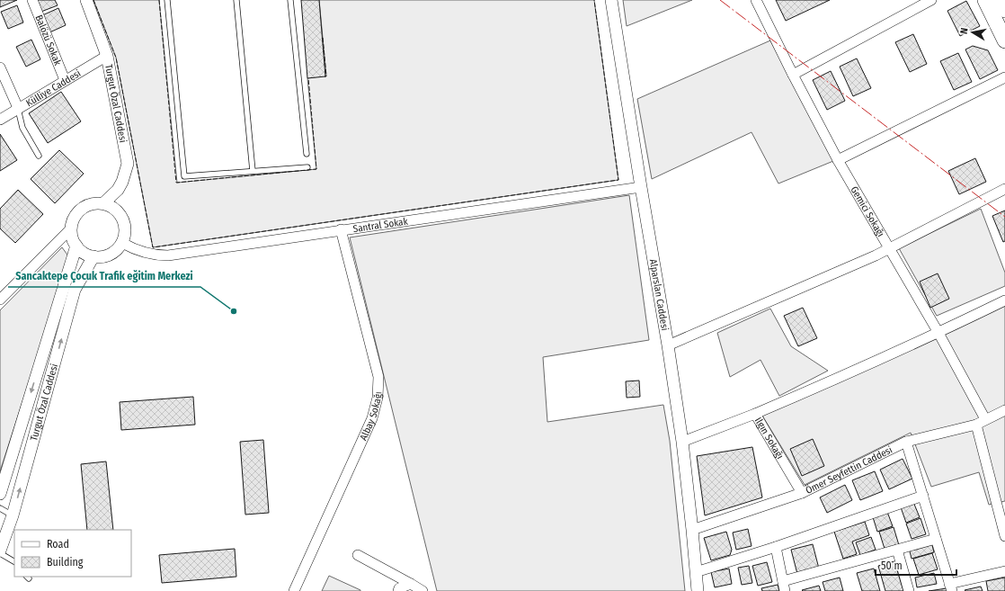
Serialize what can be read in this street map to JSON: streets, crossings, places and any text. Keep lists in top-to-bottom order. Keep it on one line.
{"streets":{"street":["Balözü Sokak","Külliye Caddesi","Turgut Özal Caddesi","Gemici Sokağı","Santral Sokak","Alparslan Caddesi","Albay Sokağı","Ilgın Sokağı","Ömer Seyfettin Caddesi"]},"crossings":[["Balözü Sokak","Külliye Caddesi"],["Külliye Caddesi","Turgut Özal Caddesi"],["Turgut Özal Caddesi","Santral Sokak"],["Gemici Sokağı","Ömer Seyfettin Caddesi"],["Santral Sokak","Alparslan Caddesi"],["Santral Sokak","Albay Sokağı"],["Alparslan Caddesi","Ilgın Sokağı"],["Alparslan Caddesi","Ömer Seyfettin Caddesi"],["Ilgın Sokağı","Ömer Seyfettin Caddesi"]],"places":["Sancaktepe Çocuk Trafik eğitim Merkezi"],"legend":["Road","Building"],"scale_bar":"50 m","north":"left"}
